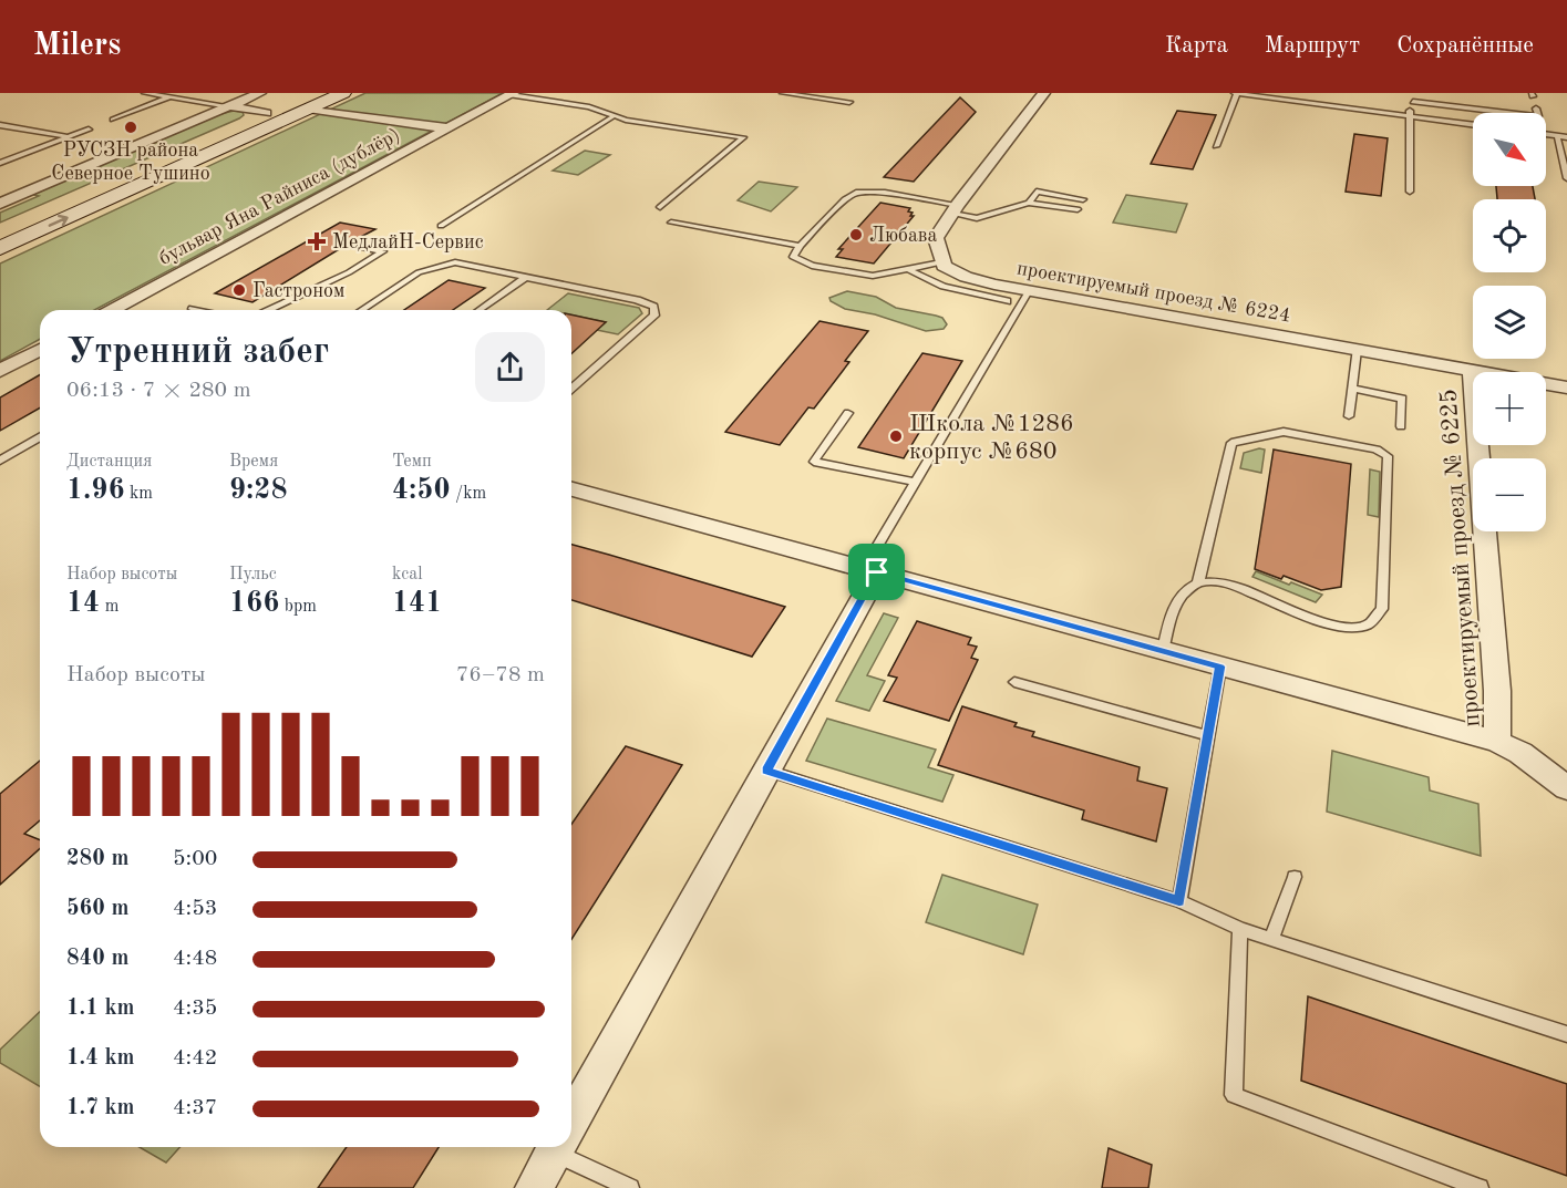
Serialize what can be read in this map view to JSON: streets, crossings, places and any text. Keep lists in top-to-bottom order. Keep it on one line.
{"streets":{"street":["бульвар Яна Райниса (дублёр)","проектируемый проезд № 6224","проектируемый проезд № 6225"]},"crossings":[["проектируемый проезд № 6224","проектируемый проезд № 6225"]],"places":{"other":["РУСЗН района Северное Тушино","Любава","Гастроном","Школа №1286 корпус №680"],"health":["МедлайН-Сервис"]},"north":"bottom right","page":{"header":"Milers","nav":["Карта","Маршрут","Сохранённые"],"map_buttons":["+","−"],"heading":["Утренний забег","06:13 · 7 × 280 m"],"stats":[["Дистанция","1.96 km"],["Время","9:28"],["Темп","4:50 /km"],["Набор высоты","14 m"],["Пульс","166 bpm"],["kcal","141"]],"chart":["Набор высоты","76–78 m"],"list":[{"name":"280 m","note":"5:00"},{"name":"560 m","note":"4:53"},{"name":"840 m","note":"4:48"},{"name":"1.1 km","note":"4:35"},{"name":"1.4 km","note":"4:42"},{"name":"1.7 km","note":"4:37"}]}}
